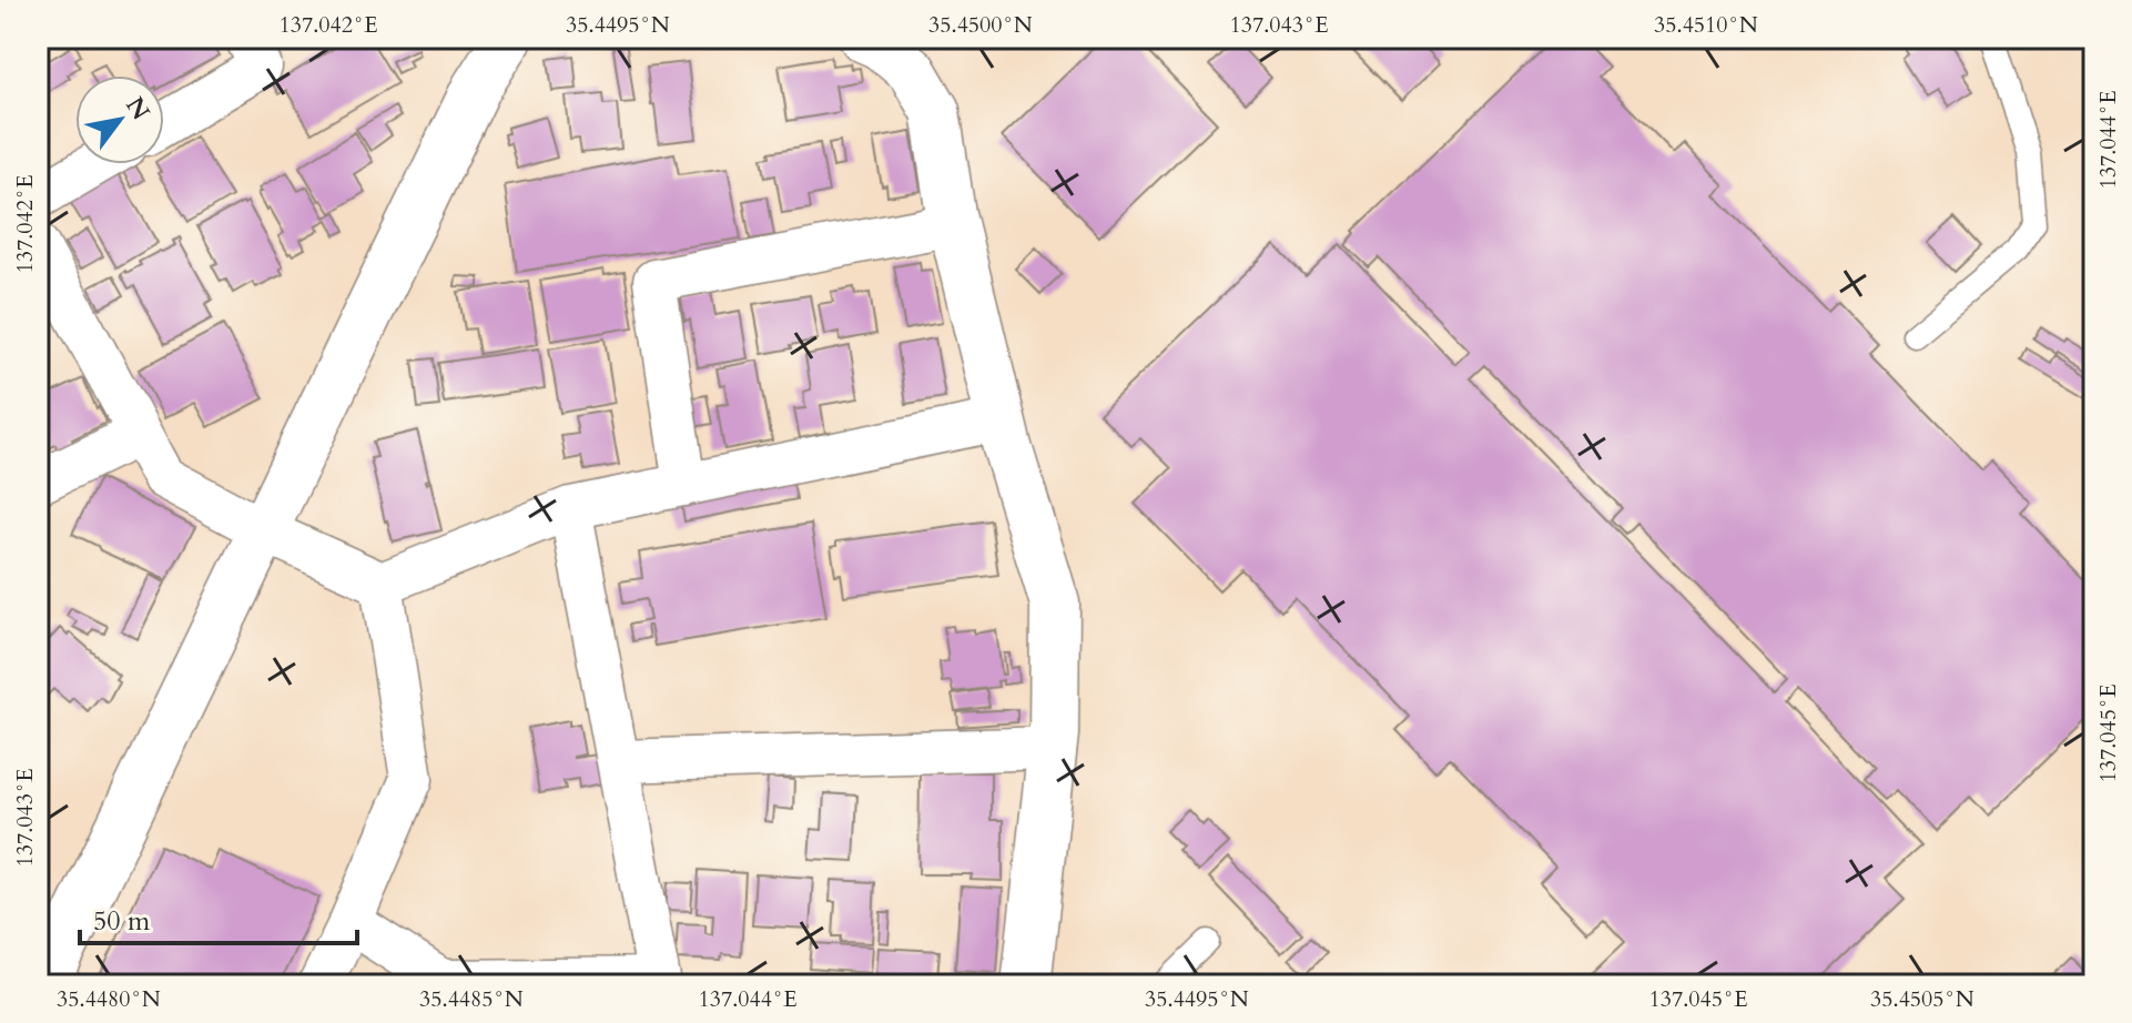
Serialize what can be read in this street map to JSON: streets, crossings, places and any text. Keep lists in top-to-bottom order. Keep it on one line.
{"scale_bar":"50 m","north":"top right","coordinates":["137.042°E","35.4495°N","35.4500°N","137.043°E","35.4510°N","137.044°E","137.045°E","35.4480°N","35.4485°N","35.4505°N"]}
